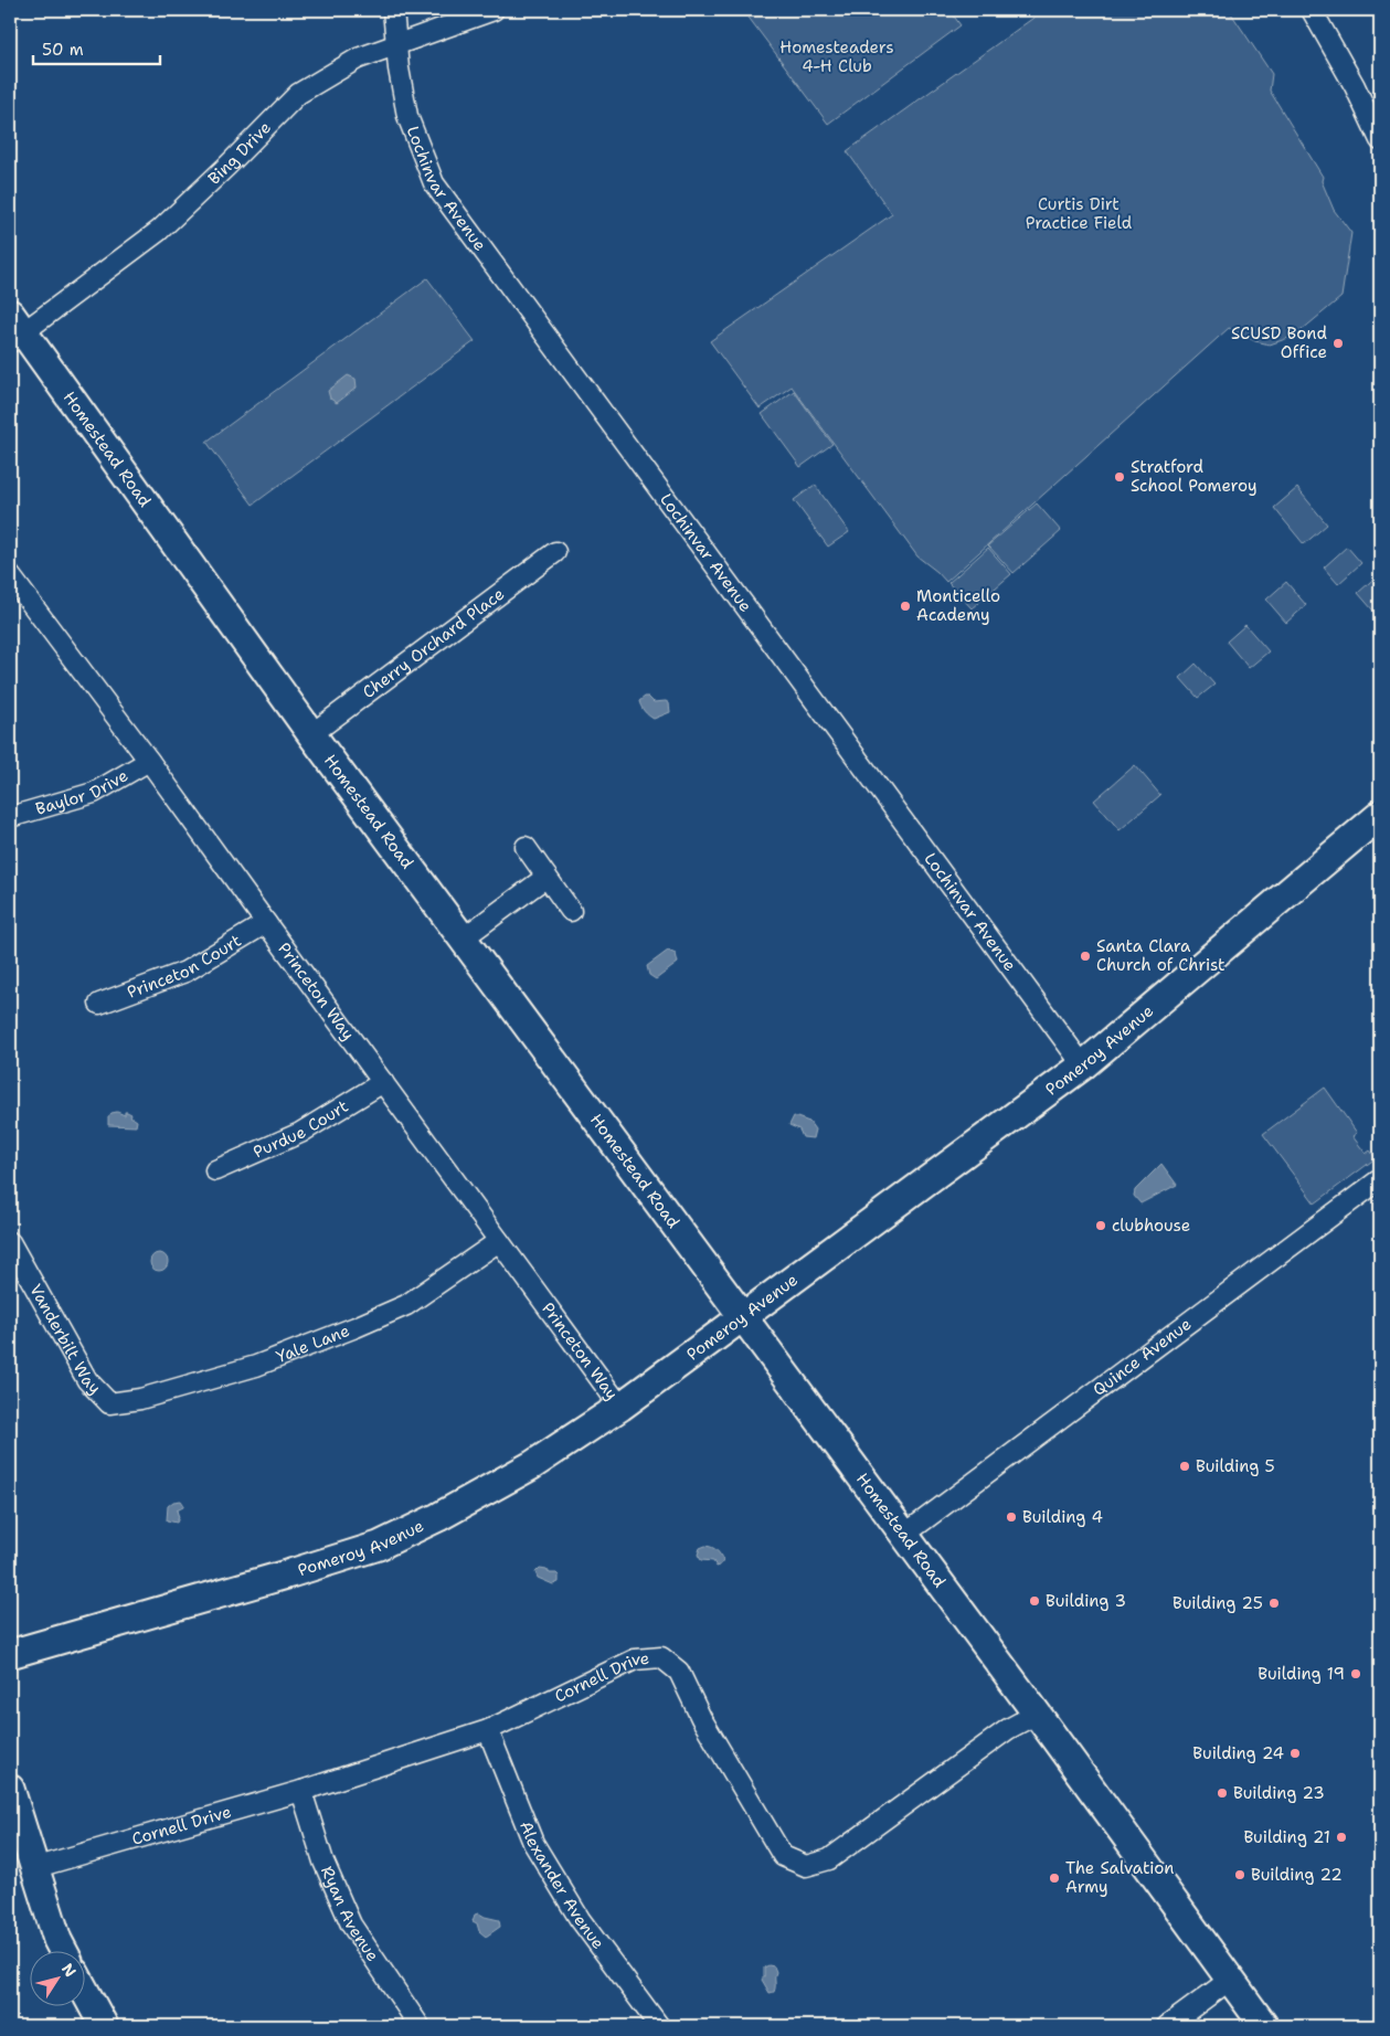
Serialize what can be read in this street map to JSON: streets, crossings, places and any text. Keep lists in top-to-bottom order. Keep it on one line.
{"streets":{"main road":["Homestead Road","Pomeroy Avenue"],"street":["Bing Drive","Lochinvar Avenue","Cherry Orchard Place","Baylor Drive","Princeton Court","Princeton Way","Purdue Court","Vanderbilt Way","Yale Lane","Quince Avenue","Cornell Drive","Alexander Avenue","Ryan Avenue"]},"crossings":[["Bing Drive","Lochinvar Avenue"],["Bing Drive","Homestead Road"],["Lochinvar Avenue","Pomeroy Avenue"],["Homestead Road","Cherry Orchard Place"],["Homestead Road","Pomeroy Avenue"],["Homestead Road","Quince Avenue"],["Homestead Road","Cornell Drive"],["Baylor Drive","Princeton Way"],["Princeton Court","Princeton Way"],["Princeton Way","Pomeroy Avenue"],["Princeton Way","Purdue Court"],["Princeton Way","Yale Lane"],["Vanderbilt Way","Yale Lane"],["Cornell Drive","Alexander Avenue"],["Cornell Drive","Ryan Avenue"]],"parks":["Homesteaders 4-H Club","Curtis Dirt Practice Field"],"places":["SCUSD Bond Office","Stratford School Pomeroy","Monticello Academy","Santa Clara Church of Christ","clubhouse","Building 5","Building 4","Building 3","Building 25","Building 19","Building 24","Building 23","Building 21","Building 22","The Salvation Army"],"scale_bar":"50 m","north":"top right"}
